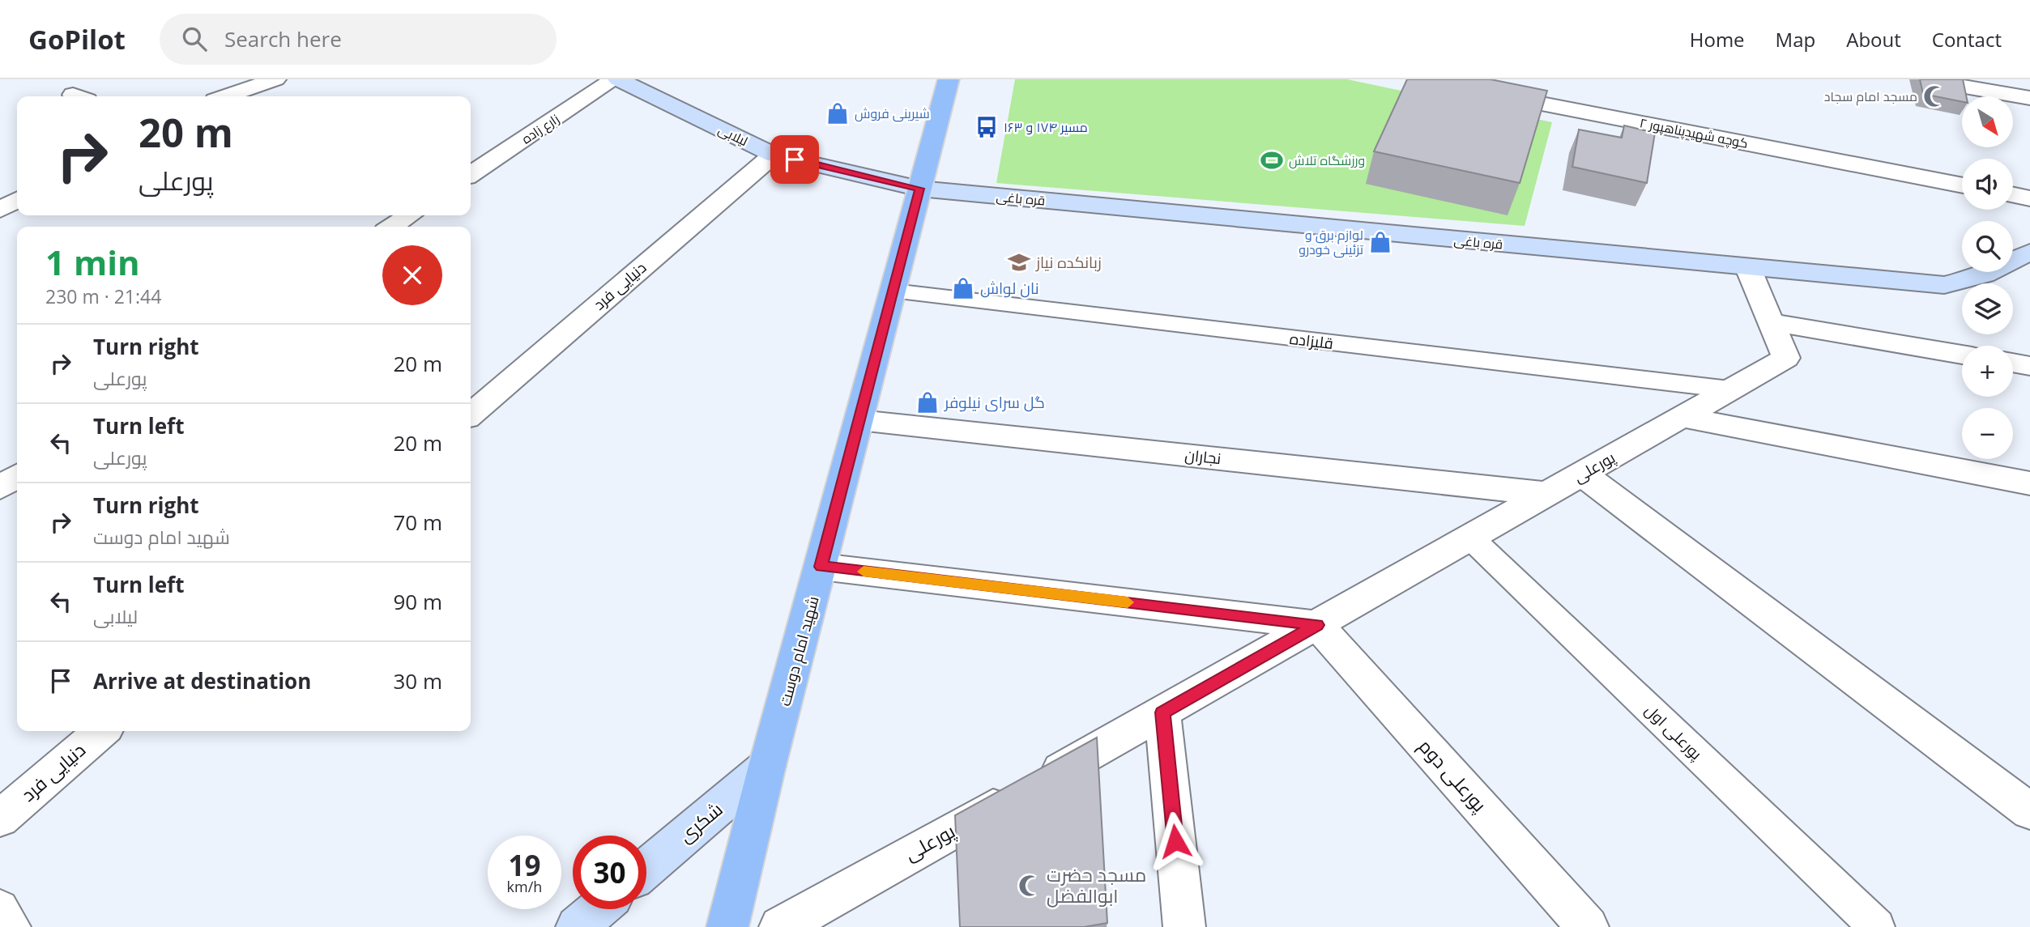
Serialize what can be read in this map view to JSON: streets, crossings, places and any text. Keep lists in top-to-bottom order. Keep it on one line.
{"streets":{"main road":["لیلابی","قره باغی","شهید امام دوست","شکری"],"street":["زارع زاده","۲ کوچه شهیدپناهپور","دنیایی فرد","نجاران","پورعلی","پورعلی دوم"],"lane":["قلیزاده","پورعلی اول"]},"crossings":[["لیلابی","قره باغی"],["لیلابی","دنیایی فرد"],["لیلابی","شهید امام دوست"],["قره باغی","پورعلی"],["قره باغی","شهید امام دوست"],["قلیزاده","پورعلی"],["قلیزاده","شهید امام دوست"],["نجاران","پورعلی"],["نجاران","شهید امام دوست"],["پورعلی","پورعلی اول"],["پورعلی","پورعلی دوم"],["شهید امام دوست","شکری"]],"places":{"mosque":["مسجد امام سجاد","مسجد حضرت ابوالفضل"],"shop":["شیرینی فروش","لوازم برق و تزئینی خودرو","نان لواش","گل سرای نیلوفر"],"bus stop":["مسیر ۱۷۴ و ۱۶۳"],"sports":["ورزشگاه تلاش"],"school or university":["زبانکده نیاز"]},"north":"bottom right","page":{"header":"GoPilot","search":"Search here","nav":["Home","Map","About","Contact"],"map_buttons":["+","−"],"turn":["20 m","پورعلی"],"heading":["1 min","230 m · 21:44"],"list":[{"name":"Turn right","note":"پورعلی","value":"20 m"},{"name":"Turn left","note":"پورعلی","value":"20 m"},{"name":"Turn right","note":"شهید امام دوست","value":"70 m"},{"name":"Turn left","note":"لیلابی","value":"90 m"},{"name":"Arrive at destination","value":"30 m"}],"speed":"19 km/h","limit":"30"}}
